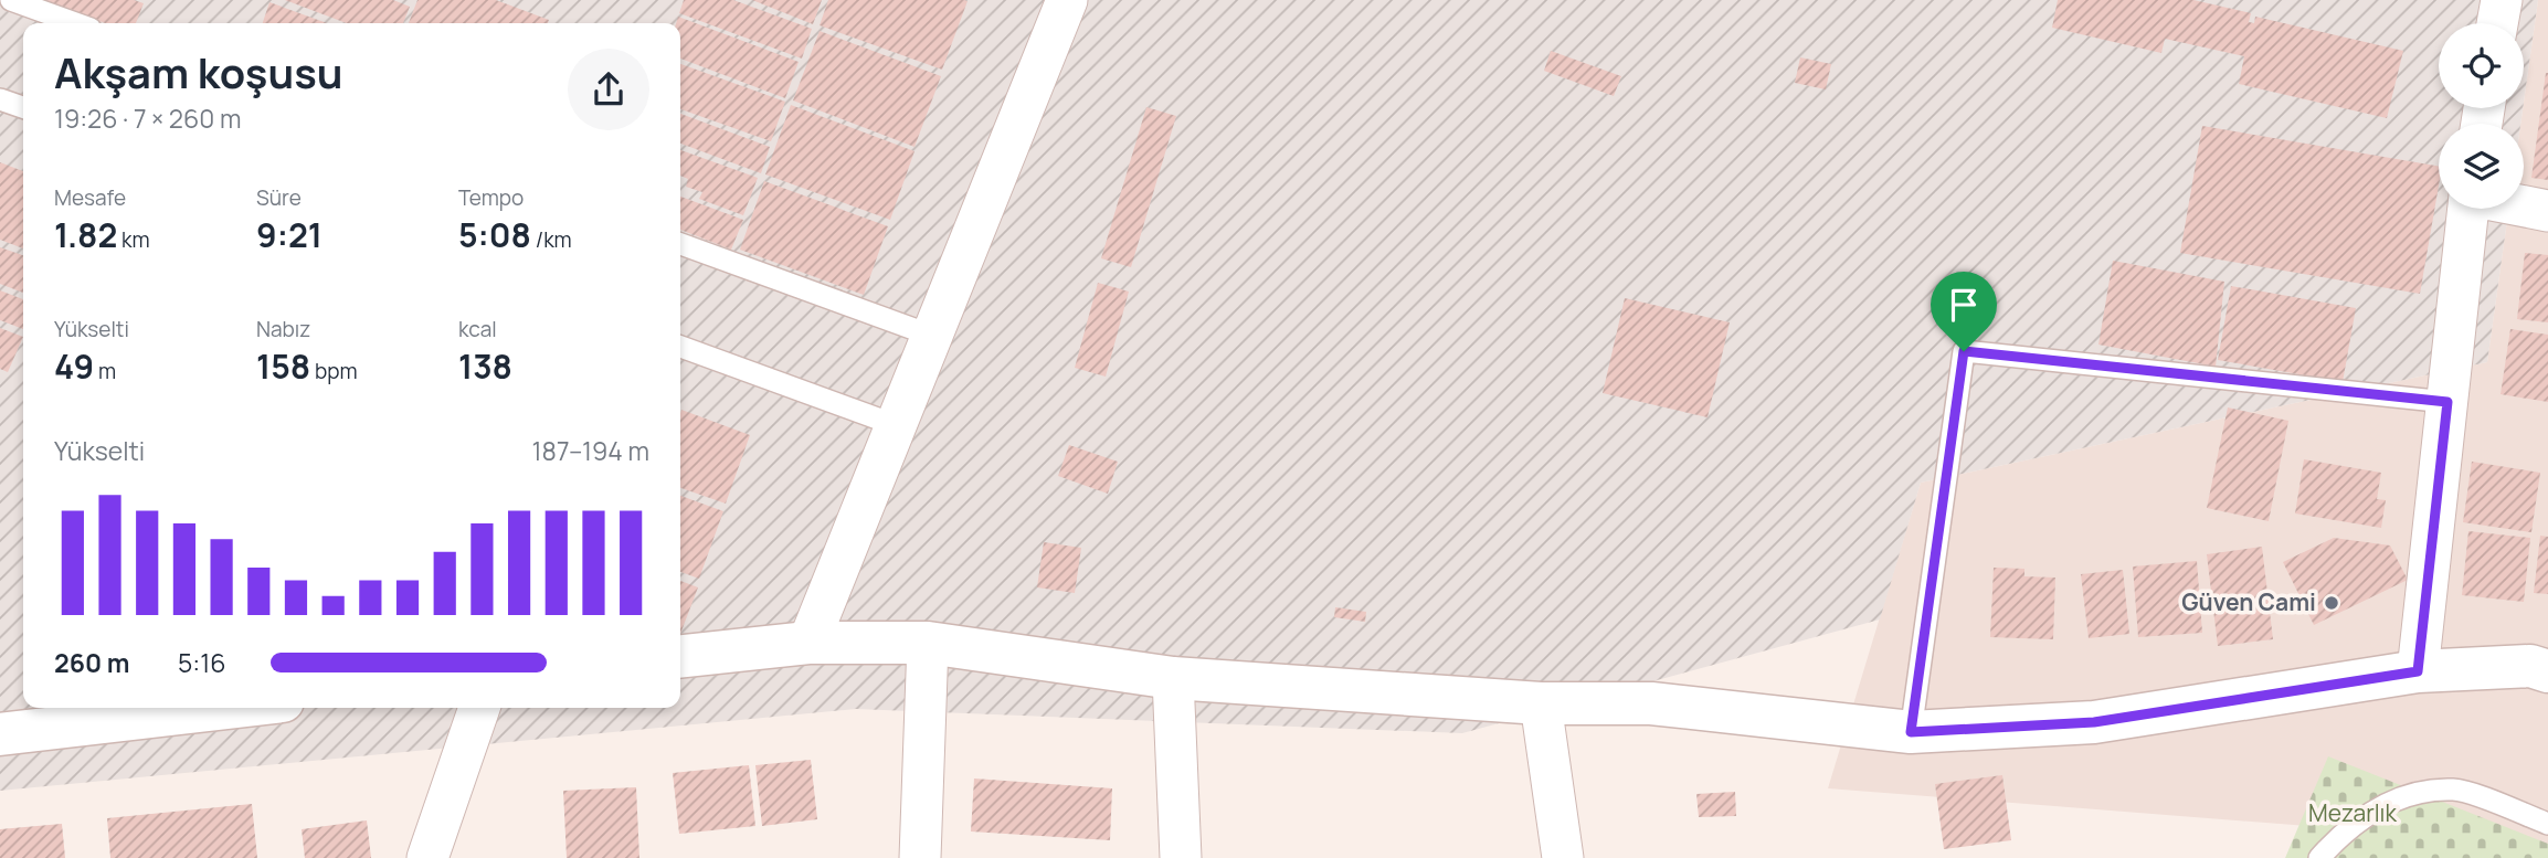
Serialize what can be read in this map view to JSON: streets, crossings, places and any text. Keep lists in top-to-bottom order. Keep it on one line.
{"parks":["Mezarlık"],"places":["Güven Cami"],"page":{"heading":["Akşam koşusu","19:26 · 7 × 260 m"],"stats":[["Mesafe","1.82 km"],["Süre","9:21"],["Tempo","5:08 /km"],["Yükselti","49 m"],["Nabız","158 bpm"],["kcal","138"]],"chart":["Yükselti","187–194 m"],"list":[{"name":"260 m","note":"5:16"}]}}
